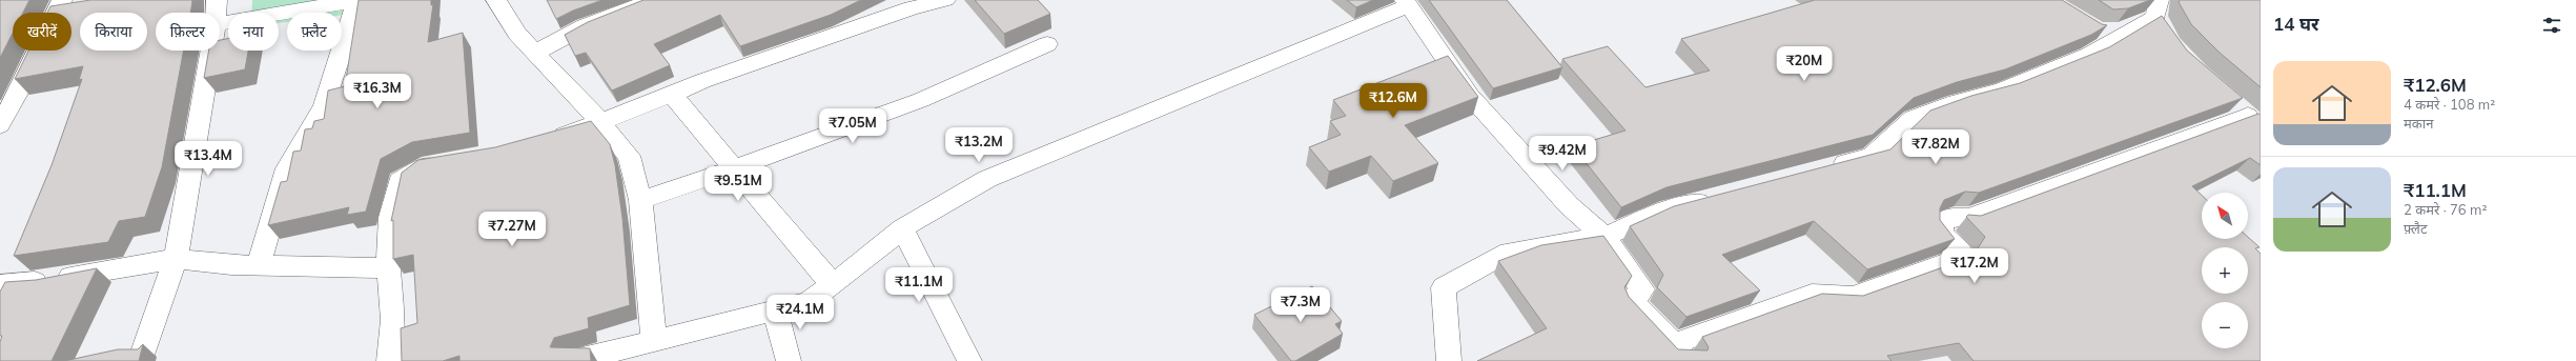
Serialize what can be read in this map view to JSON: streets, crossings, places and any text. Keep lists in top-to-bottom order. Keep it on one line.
{"north":"top left","page":{"heading":"14 घर","chip":["खरीदें","किराया","फ़िल्टर","नया","फ़्लैट"],"price":["₹20M","₹16.3M","₹12.6M","₹7.05M","₹13.2M","₹7.82M","₹9.42M","₹13.4M","₹9.51M","₹7.27M","₹17.2M","₹11.1M","₹7.3M","₹24.1M"],"list":[{"name":"₹12.6M","note":"4 कमरे · 108 m² · मकान"},{"name":"₹11.1M","note":"2 कमरे · 76 m² · फ़्लैट"}],"map_buttons":["+","−"]}}
